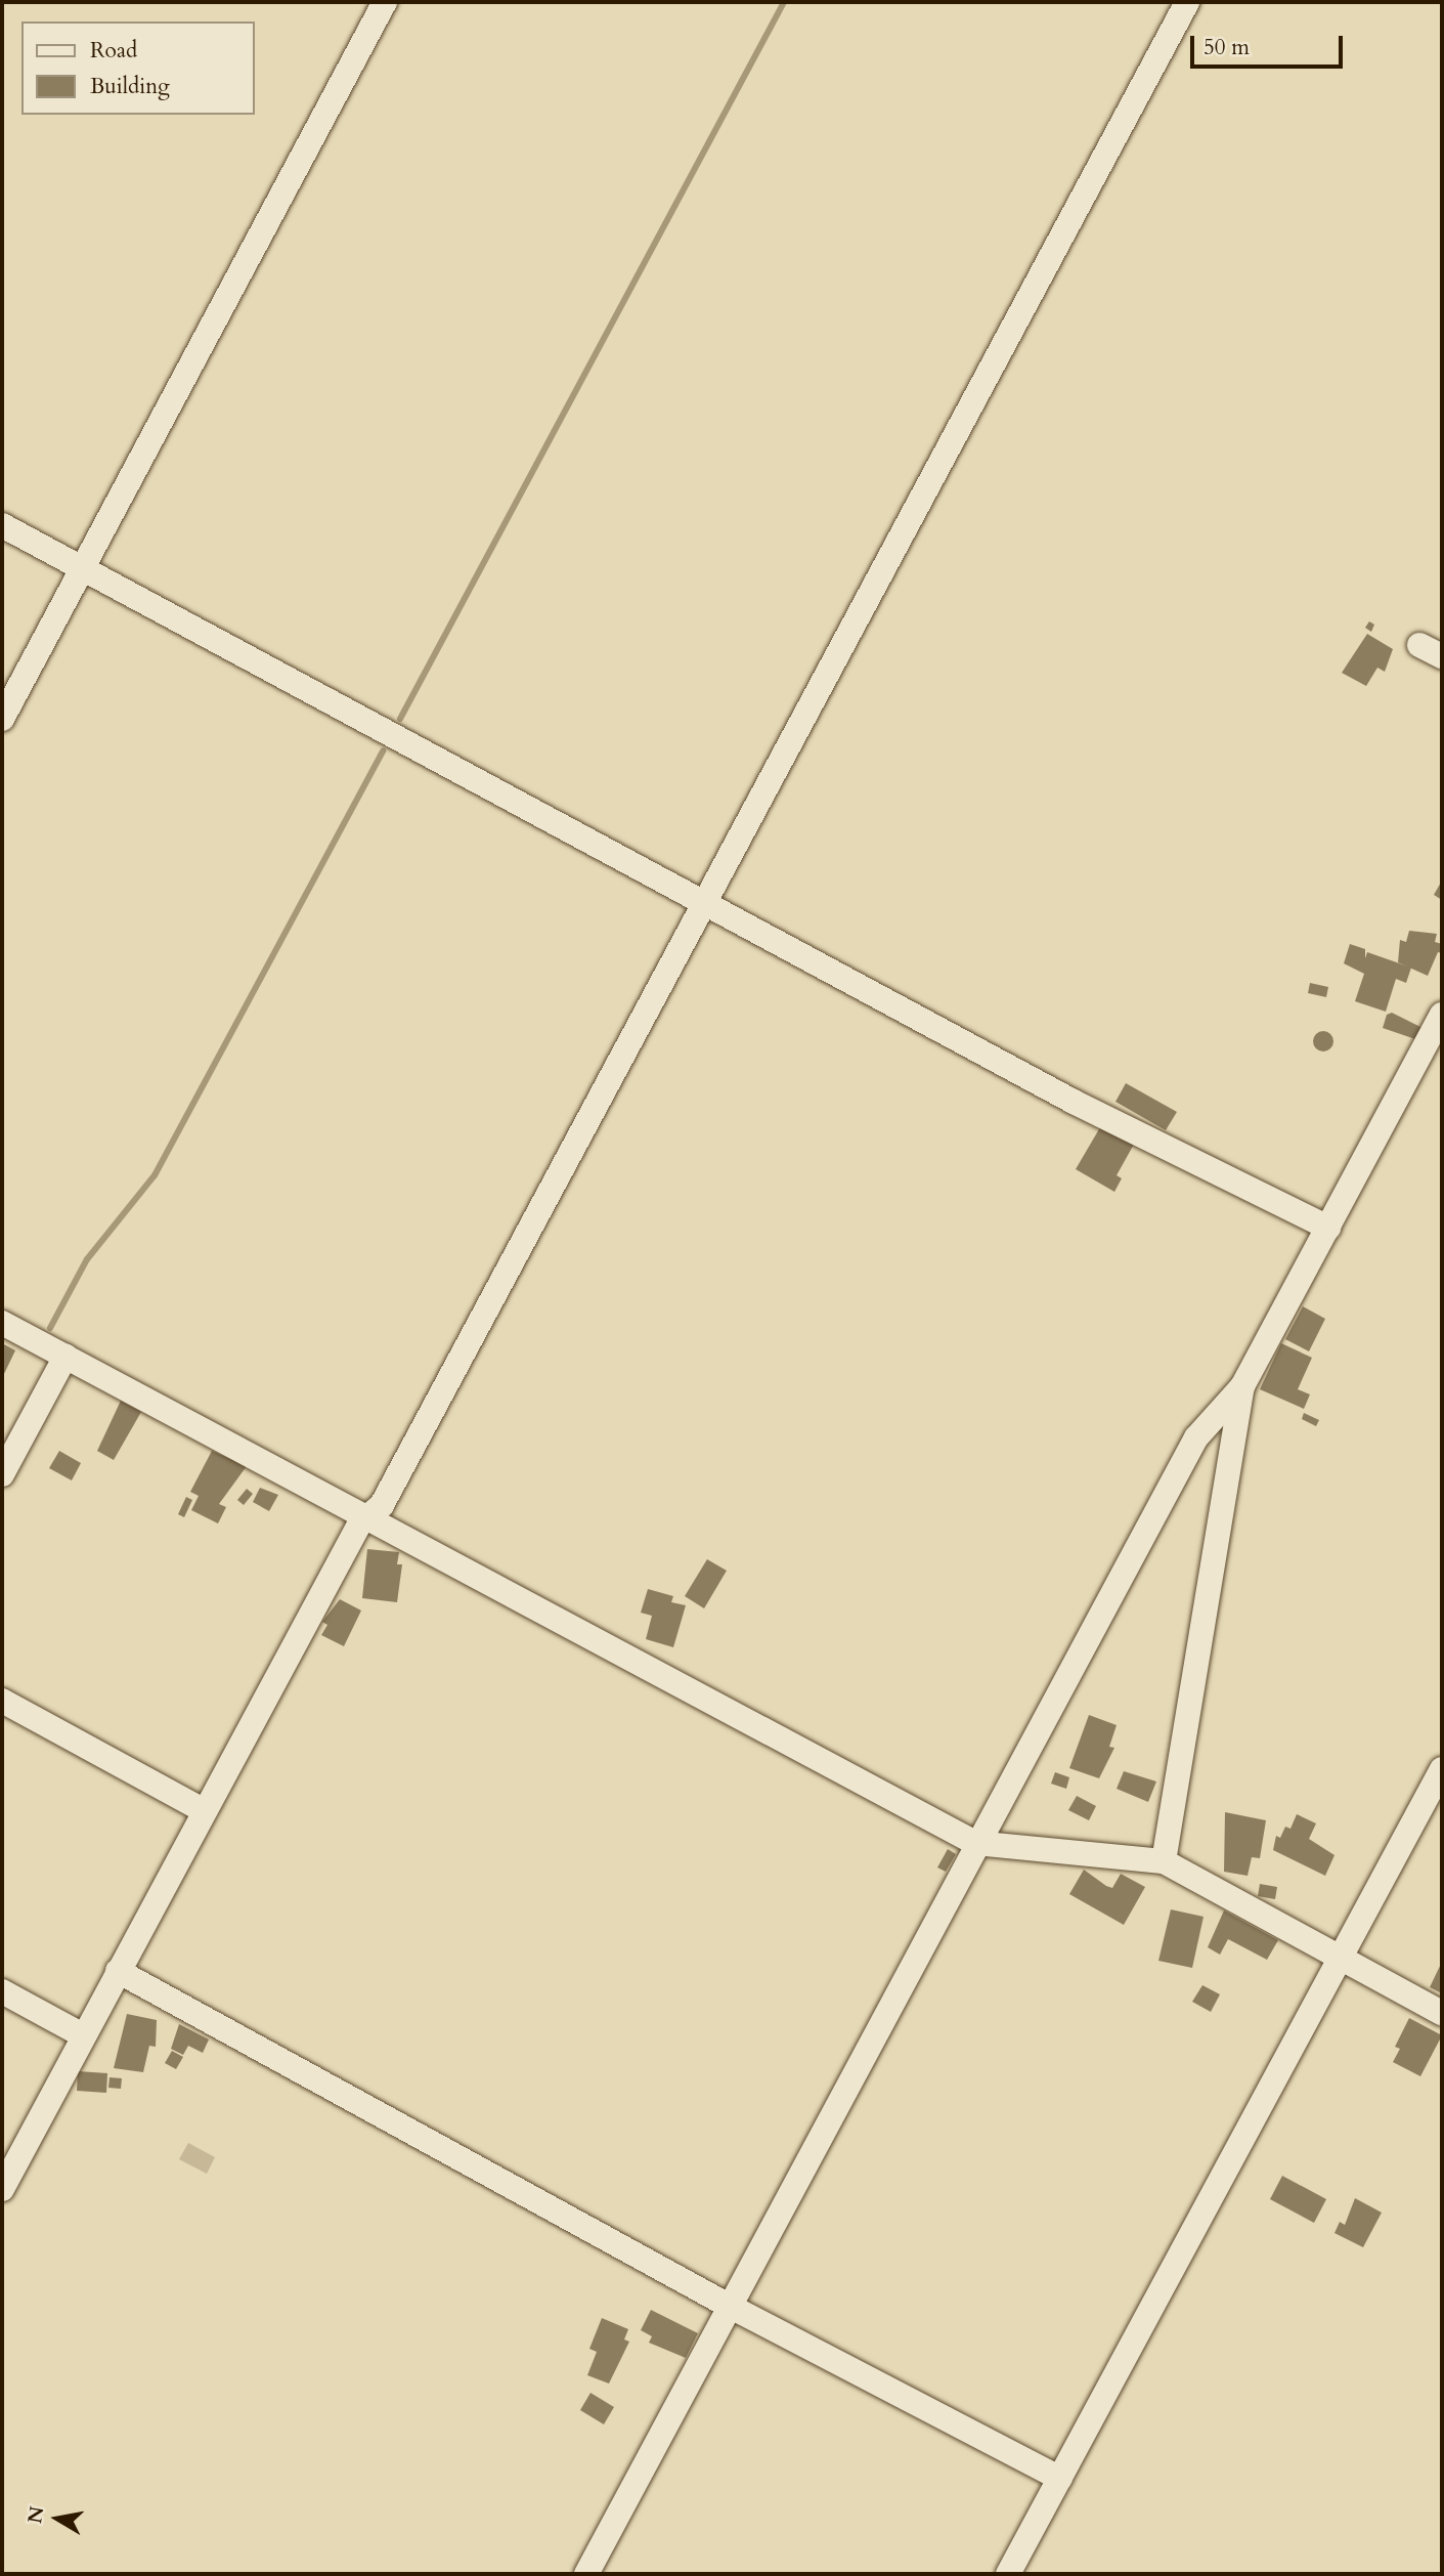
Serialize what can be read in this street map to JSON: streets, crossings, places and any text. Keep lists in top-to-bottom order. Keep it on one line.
{"legend":["Road","Building"],"scale_bar":"50 m","north":"left"}
